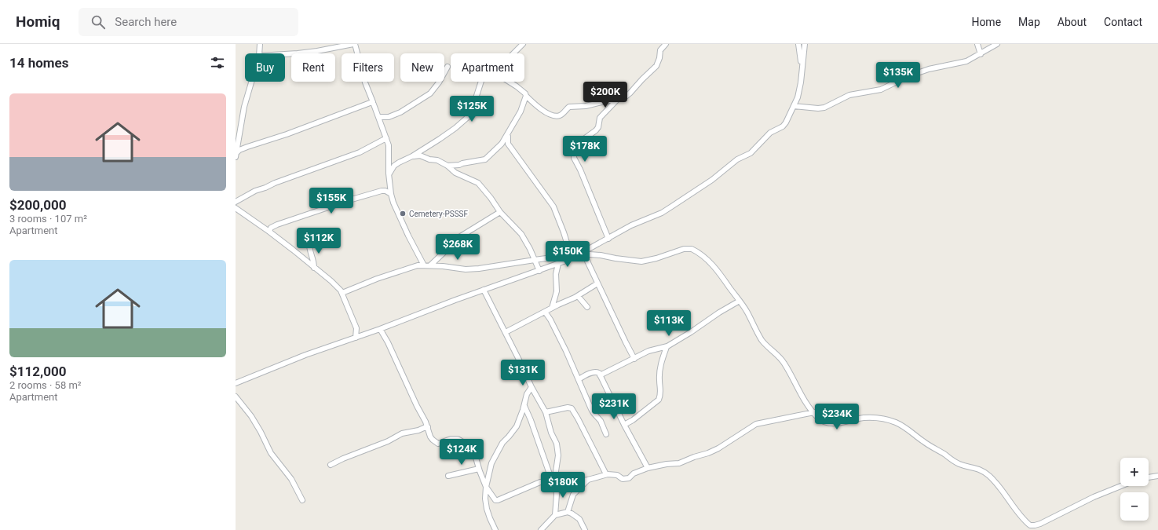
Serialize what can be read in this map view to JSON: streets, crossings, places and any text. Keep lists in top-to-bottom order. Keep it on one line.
{"places":["Cemetery-PSSSF"],"page":{"header":"Homiq","search":"Search here","nav":["Home","Map","About","Contact"],"heading":"14 homes","chip":["Buy","Rent","Filters","New","Apartment"],"price":["$135K","$200K","$125K","$178K","$155K","$112K","$268K","$150K","$113K","$131K","$231K","$234K","$124K","$180K"],"list":[{"name":"$200,000","note":"3 rooms · 107 m² · Apartment"},{"name":"$112,000","note":"2 rooms · 58 m² · Apartment"}],"map_buttons":["+","−"]}}
